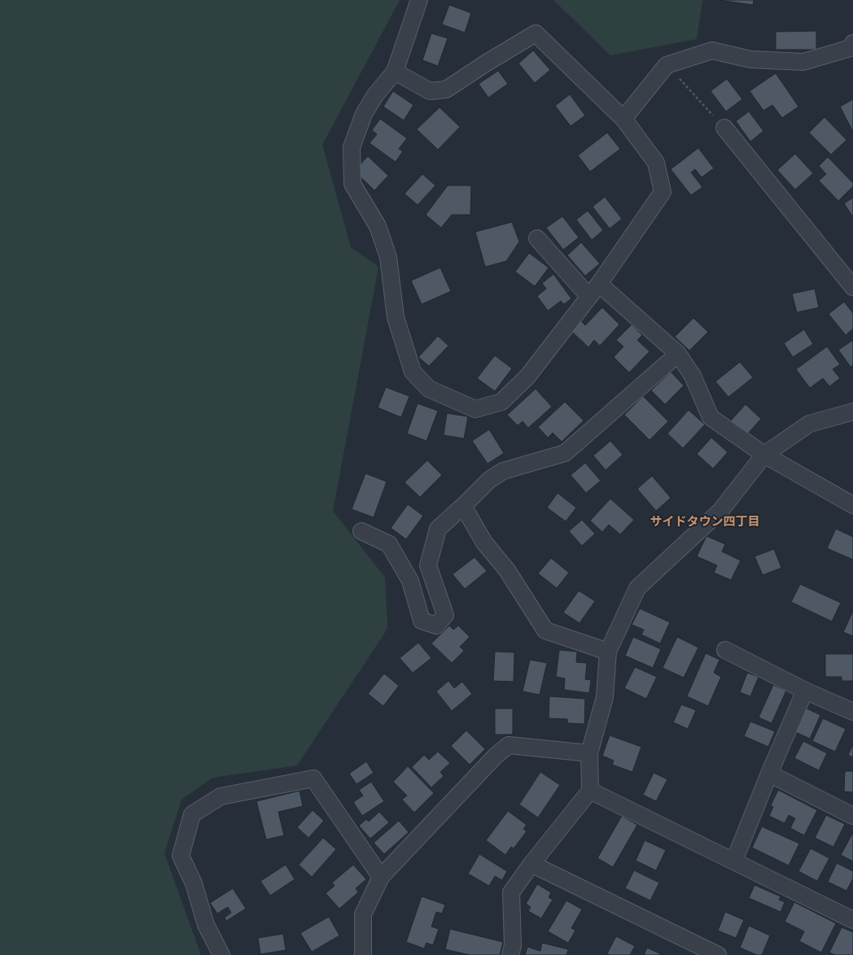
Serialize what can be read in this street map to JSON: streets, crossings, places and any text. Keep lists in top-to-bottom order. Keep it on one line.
{"districts":["サイドタウン四丁目"]}
